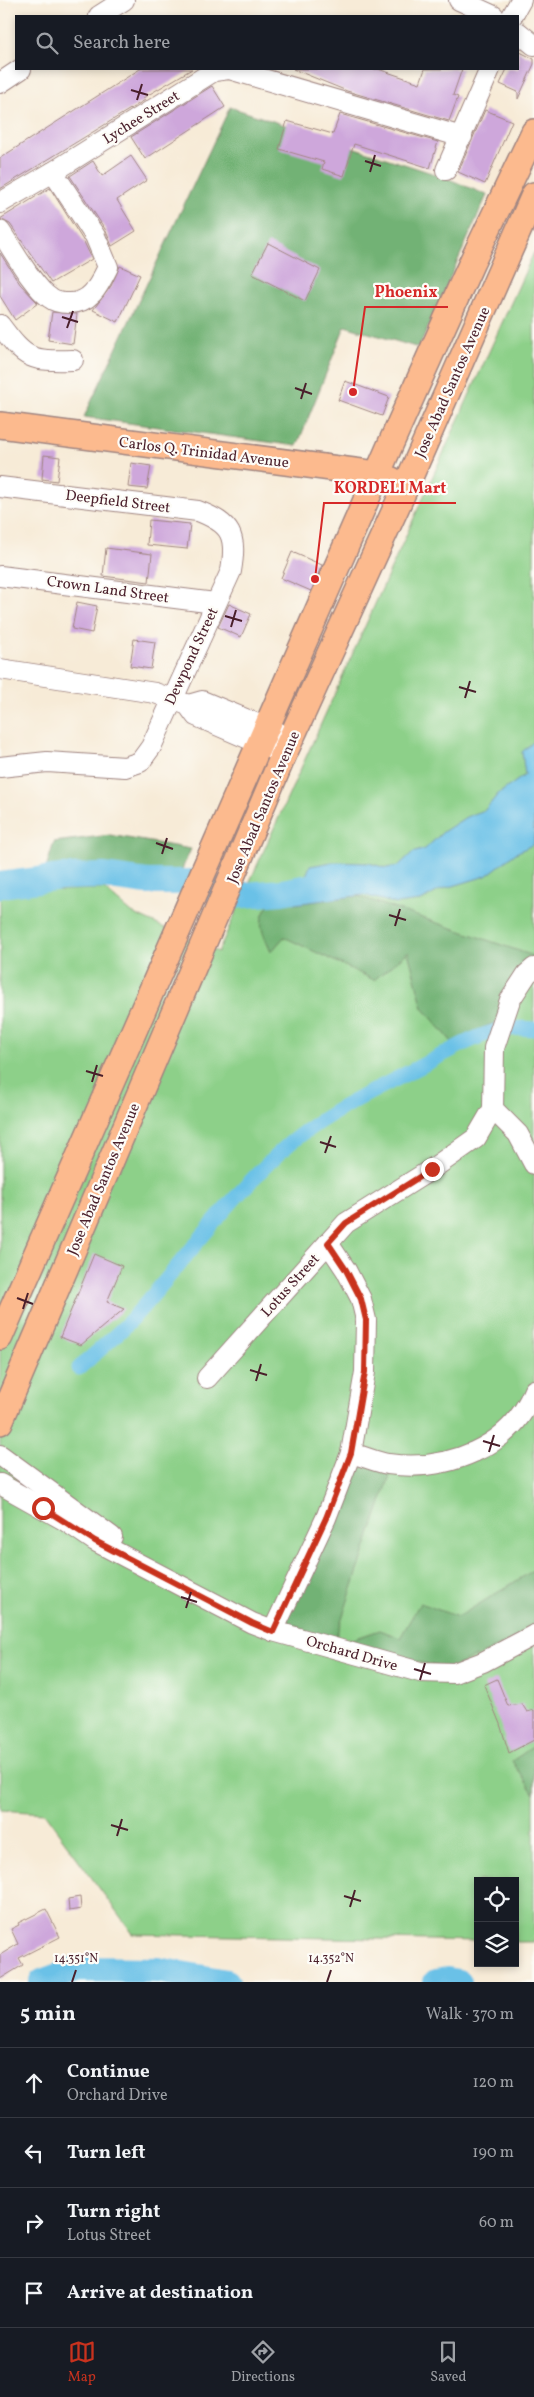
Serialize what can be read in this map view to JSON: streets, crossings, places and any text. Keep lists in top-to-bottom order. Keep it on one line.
{"streets":{"main road":["Jose Abad Santos Avenue","Carlos Q. Trinidad Avenue"],"street":["Lychee Street","Deepfield Street","Crown Land Street","Dewpond Street","Lotus Street","Orchard Drive"]},"crossings":[["Jose Abad Santos Avenue","Carlos Q. Trinidad Avenue"],["Deepfield Street","Dewpond Street"],["Crown Land Street","Dewpond Street"]],"places":["Phoenix","KORDELI Mart"],"page":{"search":"Search here","heading":["5 min","Walk · 370 m"],"list":[["Continue","Orchard Drive","120 m"],["Turn left","190 m"],["Turn right","Lotus Street","60 m"],"Arrive at destination"],"nav":["Map","Directions","Saved"]},"coordinates":["14.351°N","14.352°N"]}
